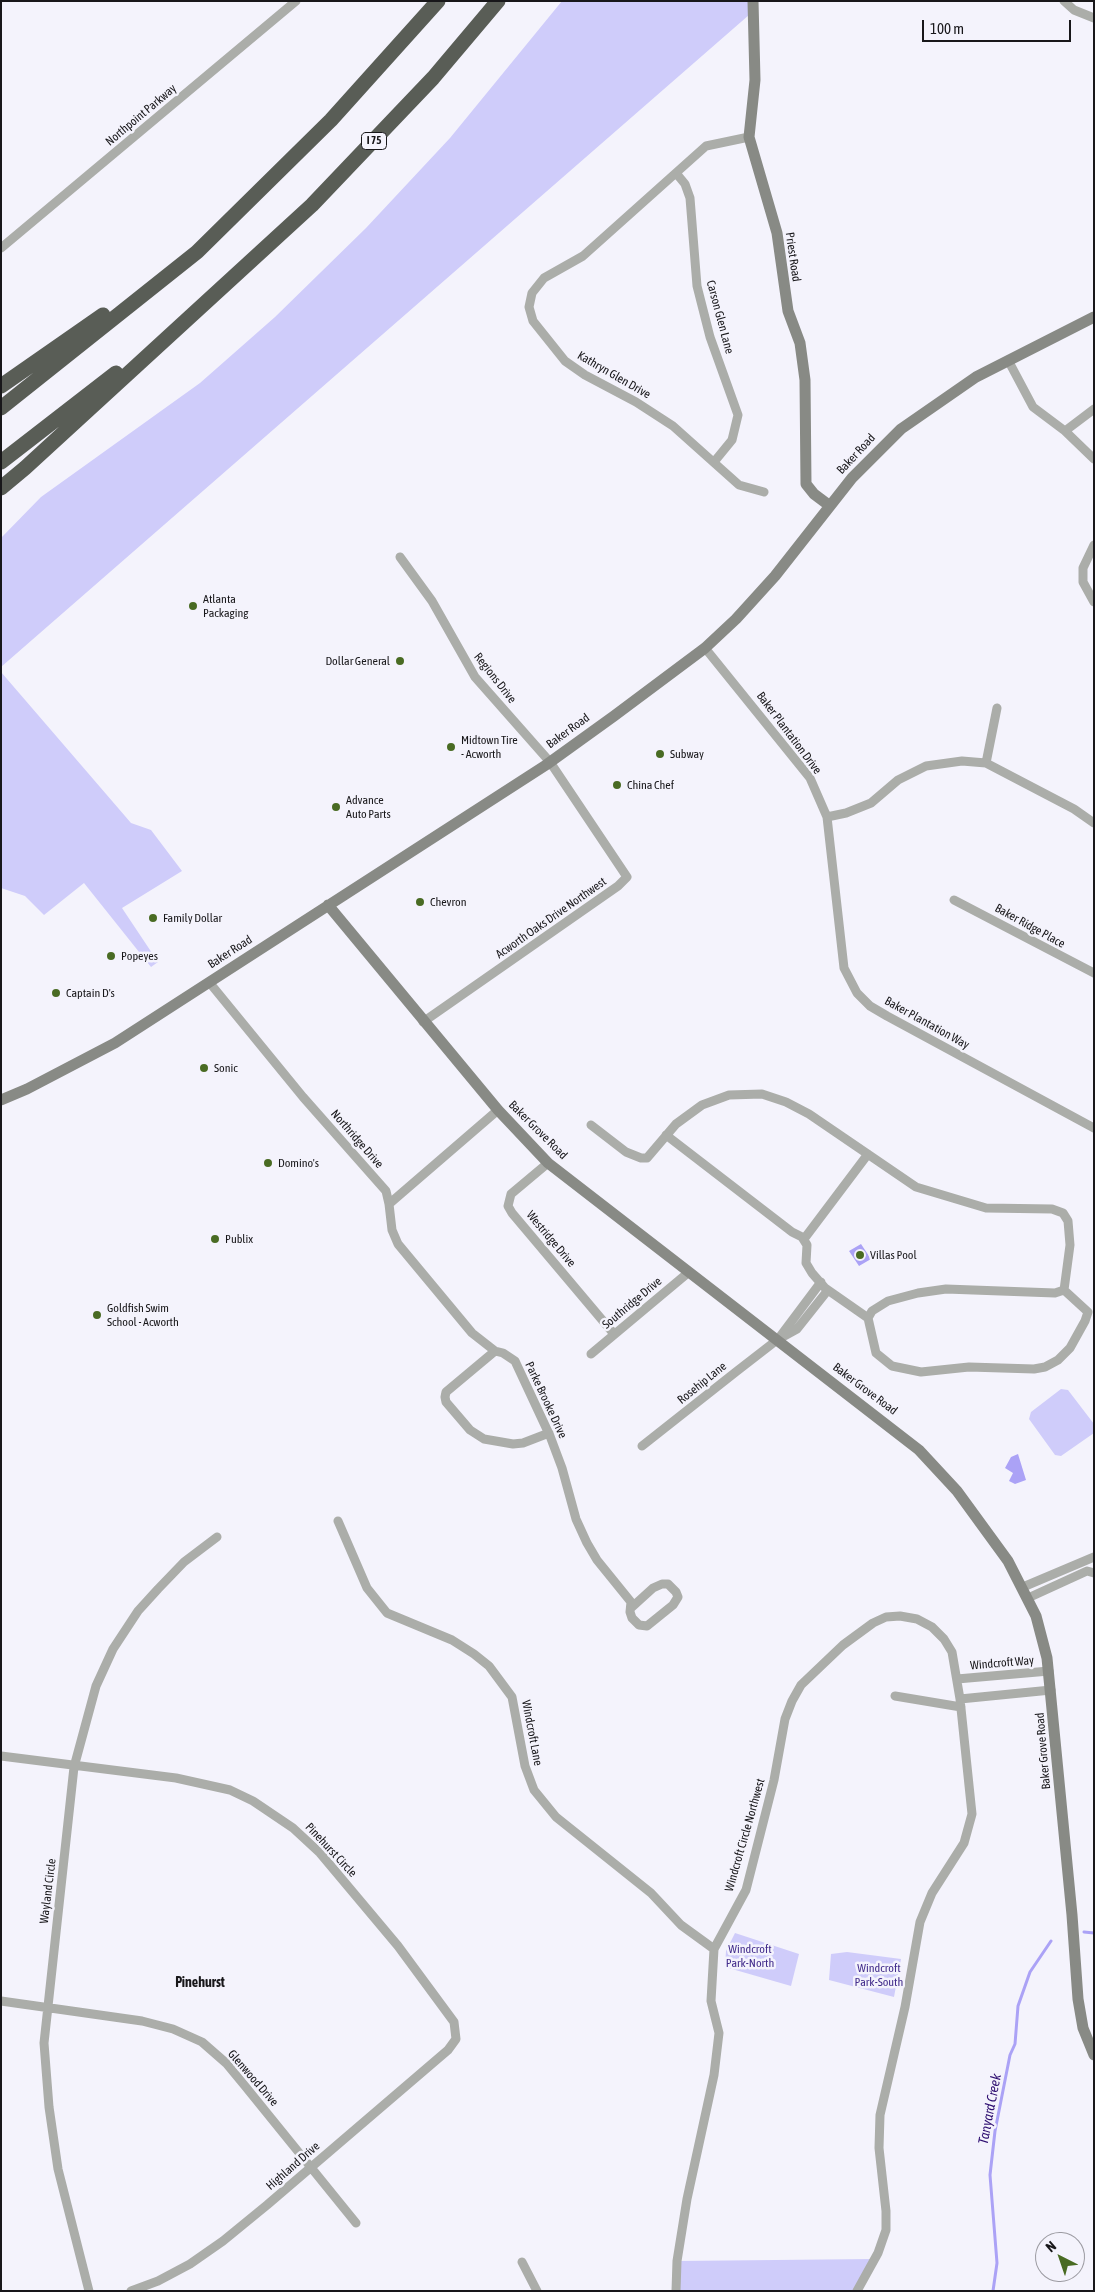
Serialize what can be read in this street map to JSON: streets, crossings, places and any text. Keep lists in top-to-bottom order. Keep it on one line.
{"streets":{"highway":["I 75"],"street":["Northpoint Parkway","Priest Road","Carson Glen Lane","Kathryn Glen Drive","Baker Road","Regions Drive","Baker Plantation Drive","Acworth Oaks Drive Northwest","Baker Ridge Place","Baker Plantation Way","Baker Grove Road","Northridge Drive","Westridge Drive","Southridge Drive","Rosehip Lane","Parke Brooke Drive","Windcroft Way","Windcroft Lane","Windcroft Circle Northwest","Pinehurst Circle","Wayland Circle","Glenwood Drive","Highland Drive"]},"crossings":[["Priest Road","Kathryn Glen Drive"],["Priest Road","Baker Road"],["Carson Glen Lane","Kathryn Glen Drive"],["Baker Road","Regions Drive"],["Baker Road","Baker Plantation Drive"],["Baker Road","Acworth Oaks Drive Northwest"],["Baker Road","Baker Grove Road"],["Baker Road","Northridge Drive"],["Regions Drive","Acworth Oaks Drive Northwest"],["Baker Plantation Drive","Baker Plantation Way"],["Acworth Oaks Drive Northwest","Baker Grove Road"],["Baker Grove Road","Westridge Drive"],["Baker Grove Road","Southridge Drive"],["Baker Grove Road","Rosehip Lane"],["Baker Grove Road","Windcroft Way"],["Northridge Drive","Parke Brooke Drive"],["Westridge Drive","Southridge Drive"],["Windcroft Way","Windcroft Circle Northwest"],["Windcroft Lane","Windcroft Circle Northwest"],["Pinehurst Circle","Wayland Circle"],["Pinehurst Circle","Highland Drive"],["Wayland Circle","Glenwood Drive"],["Glenwood Drive","Highland Drive"]],"districts":["Pinehurst"],"water":["Tanyard Creek"],"parks":["Windcroft Park-North","Windcroft Park-South"],"places":["Atlanta Packaging","Dollar General","Midtown Tire - Acworth","Subway","China Chef","Advance Auto Parts","Chevron","Family Dollar","Popeyes","Captain D's","Sonic","Domino's","Publix","Villas Pool","Goldfish Swim School - Acworth"],"scale_bar":"100 m","north":"top left"}
